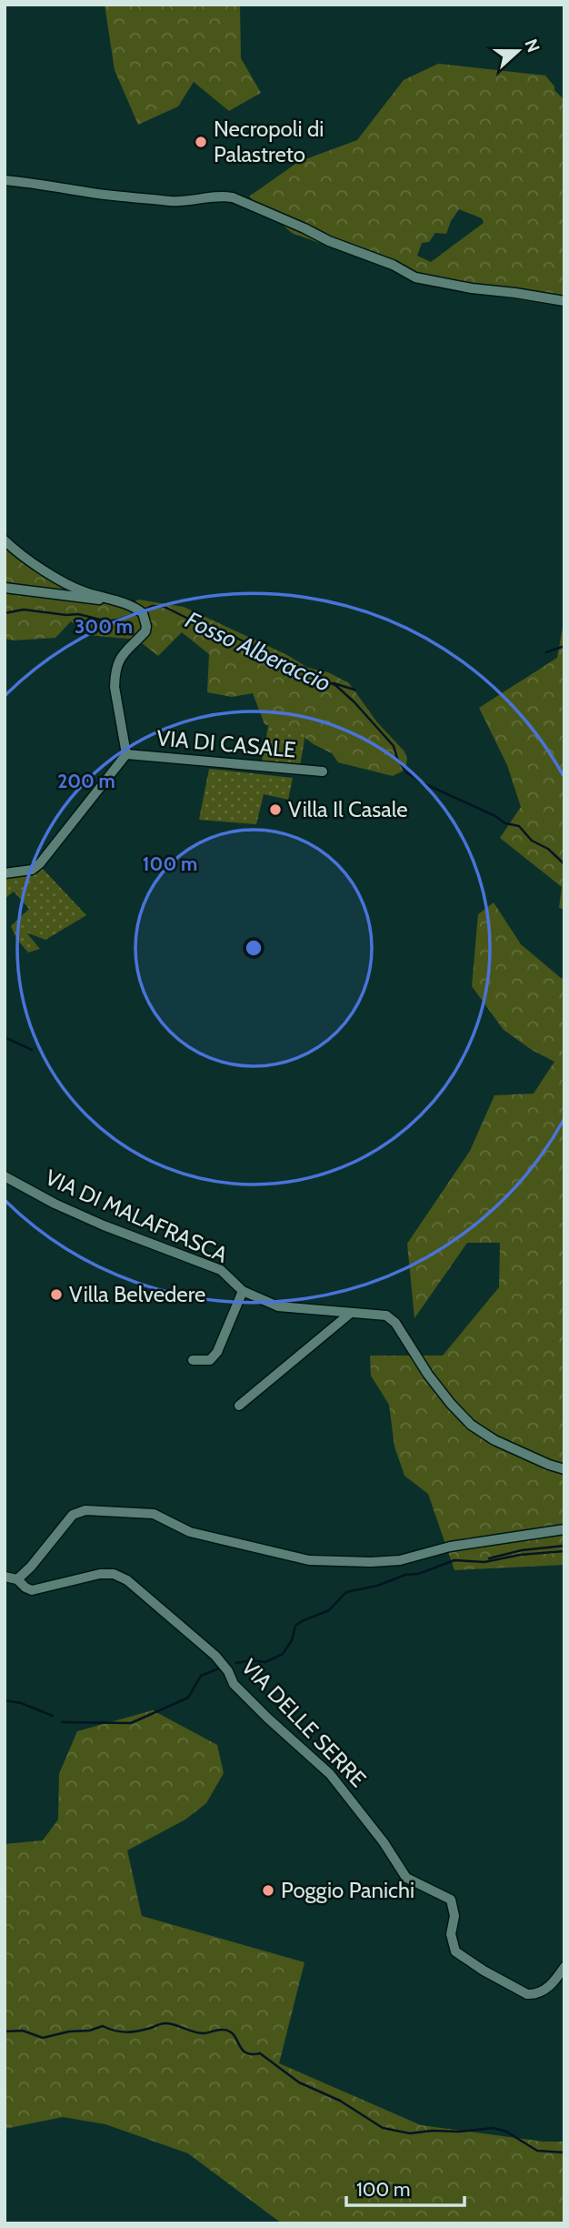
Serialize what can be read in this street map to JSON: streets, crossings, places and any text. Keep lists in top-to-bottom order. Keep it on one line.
{"streets":{"street":["VIA DI CASALE","VIA DI MALAFRASCA","VIA DELLE SERRE"]},"water":["Fosso Alberaccio"],"places":["Necropoli di Palastreto","Villa Il Casale","Villa Belvedere","Poggio Panichi"],"scale_bar":"100 m","north":"right","rings":["300 m","200 m","100 m"]}
